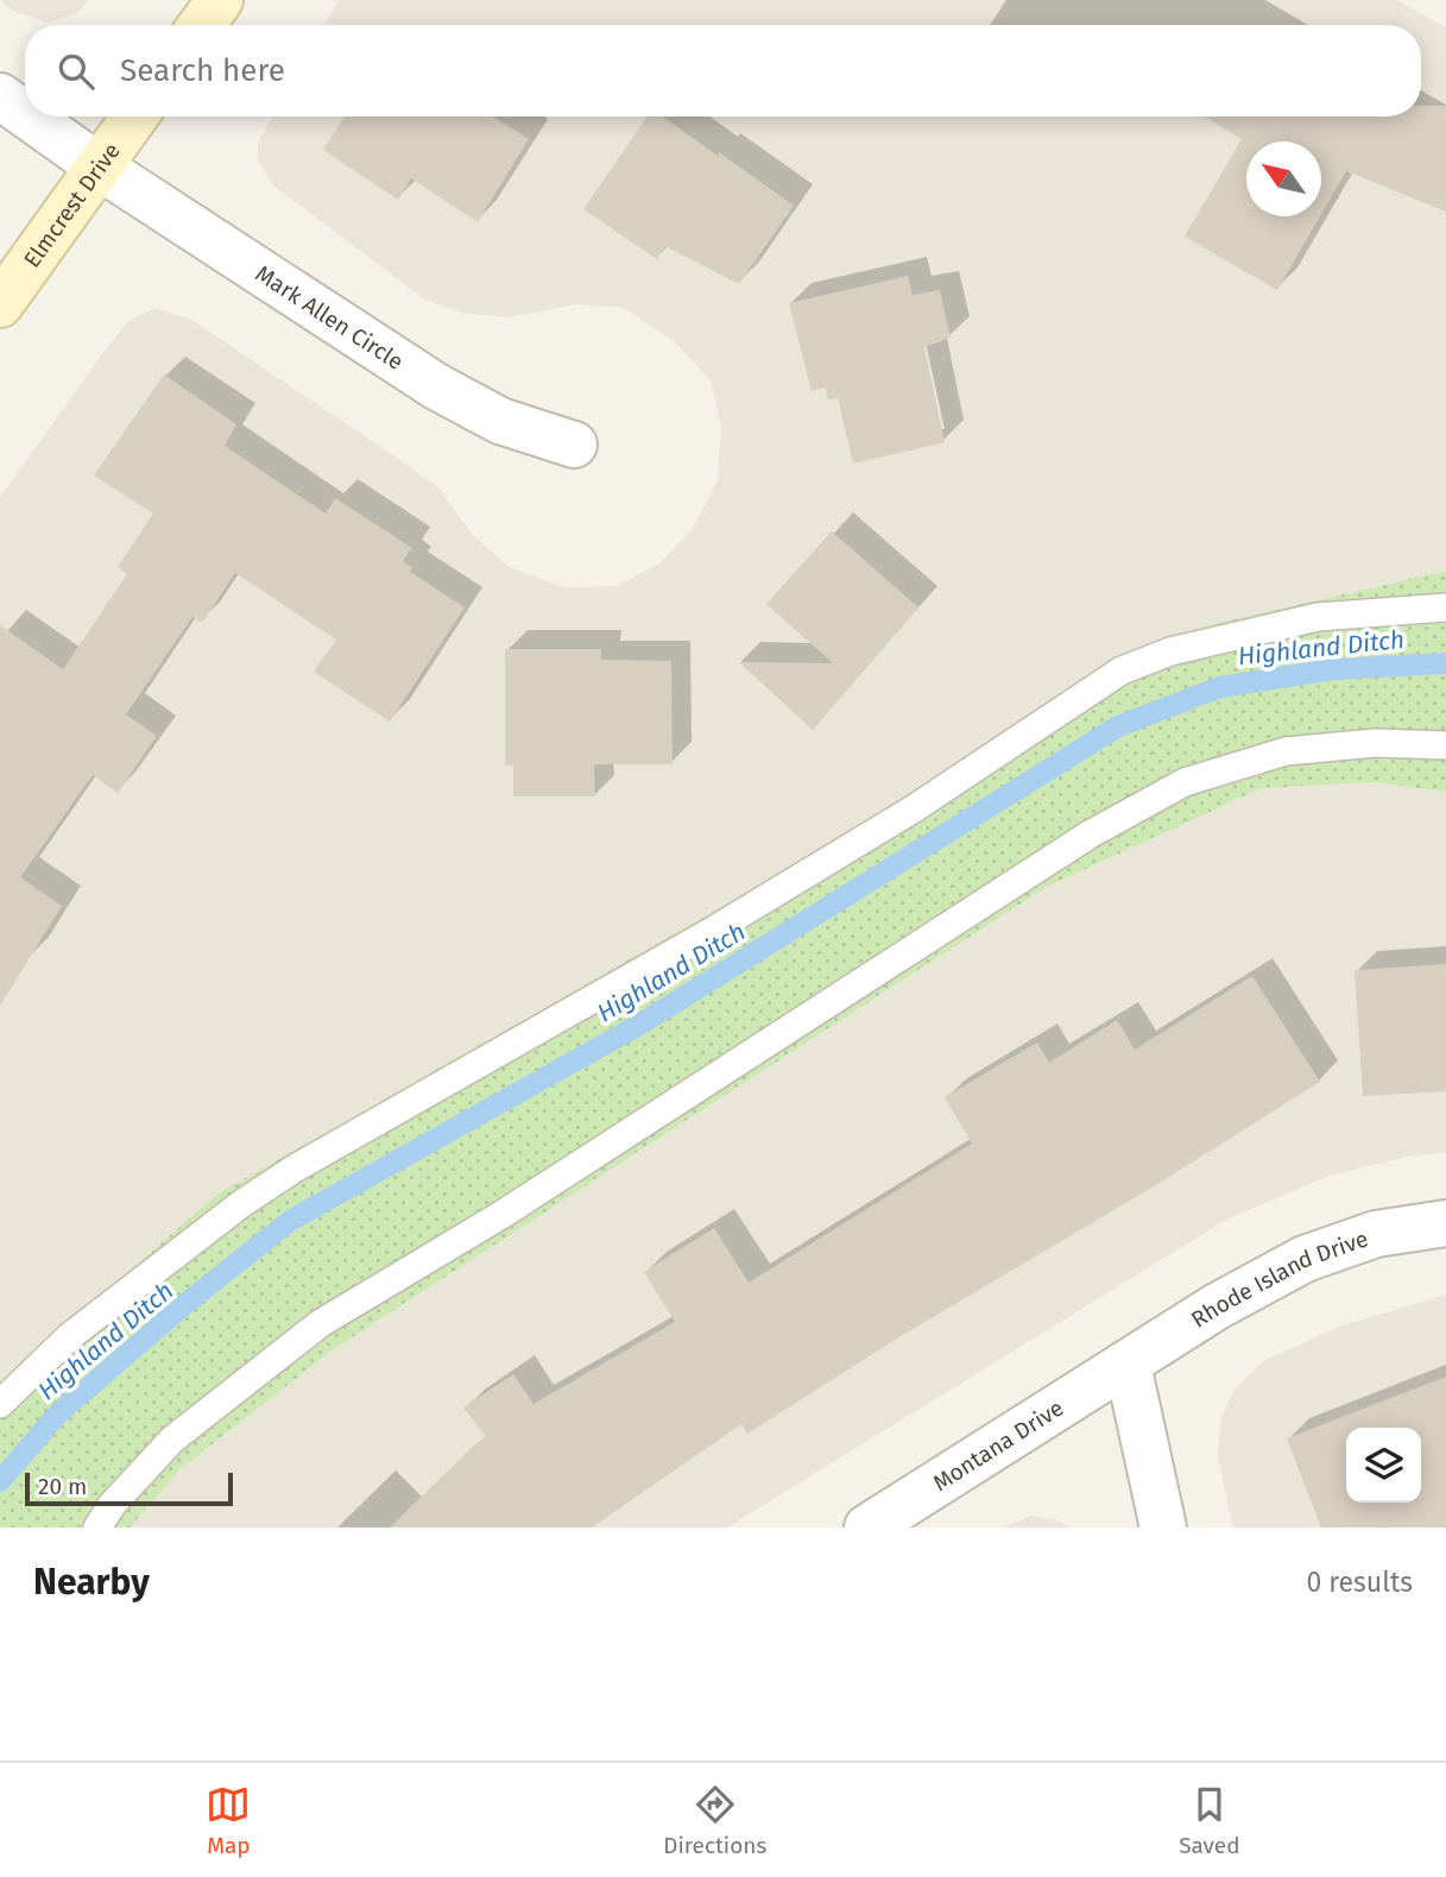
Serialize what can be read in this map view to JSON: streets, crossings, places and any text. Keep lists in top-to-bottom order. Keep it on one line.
{"streets":{"street":["Elmcrest Drive","Mark Allen Circle","Rhode Island Drive","Montana Drive"]},"crossings":[["Elmcrest Drive","Mark Allen Circle"],["Rhode Island Drive","Montana Drive"]],"water":["Highland Ditch"],"scale_bar":"20 m","north":"top left","page":{"search":"Search here","scale":"20 m","heading":["Nearby","0 results"],"nav":["Map","Directions","Saved"]}}
